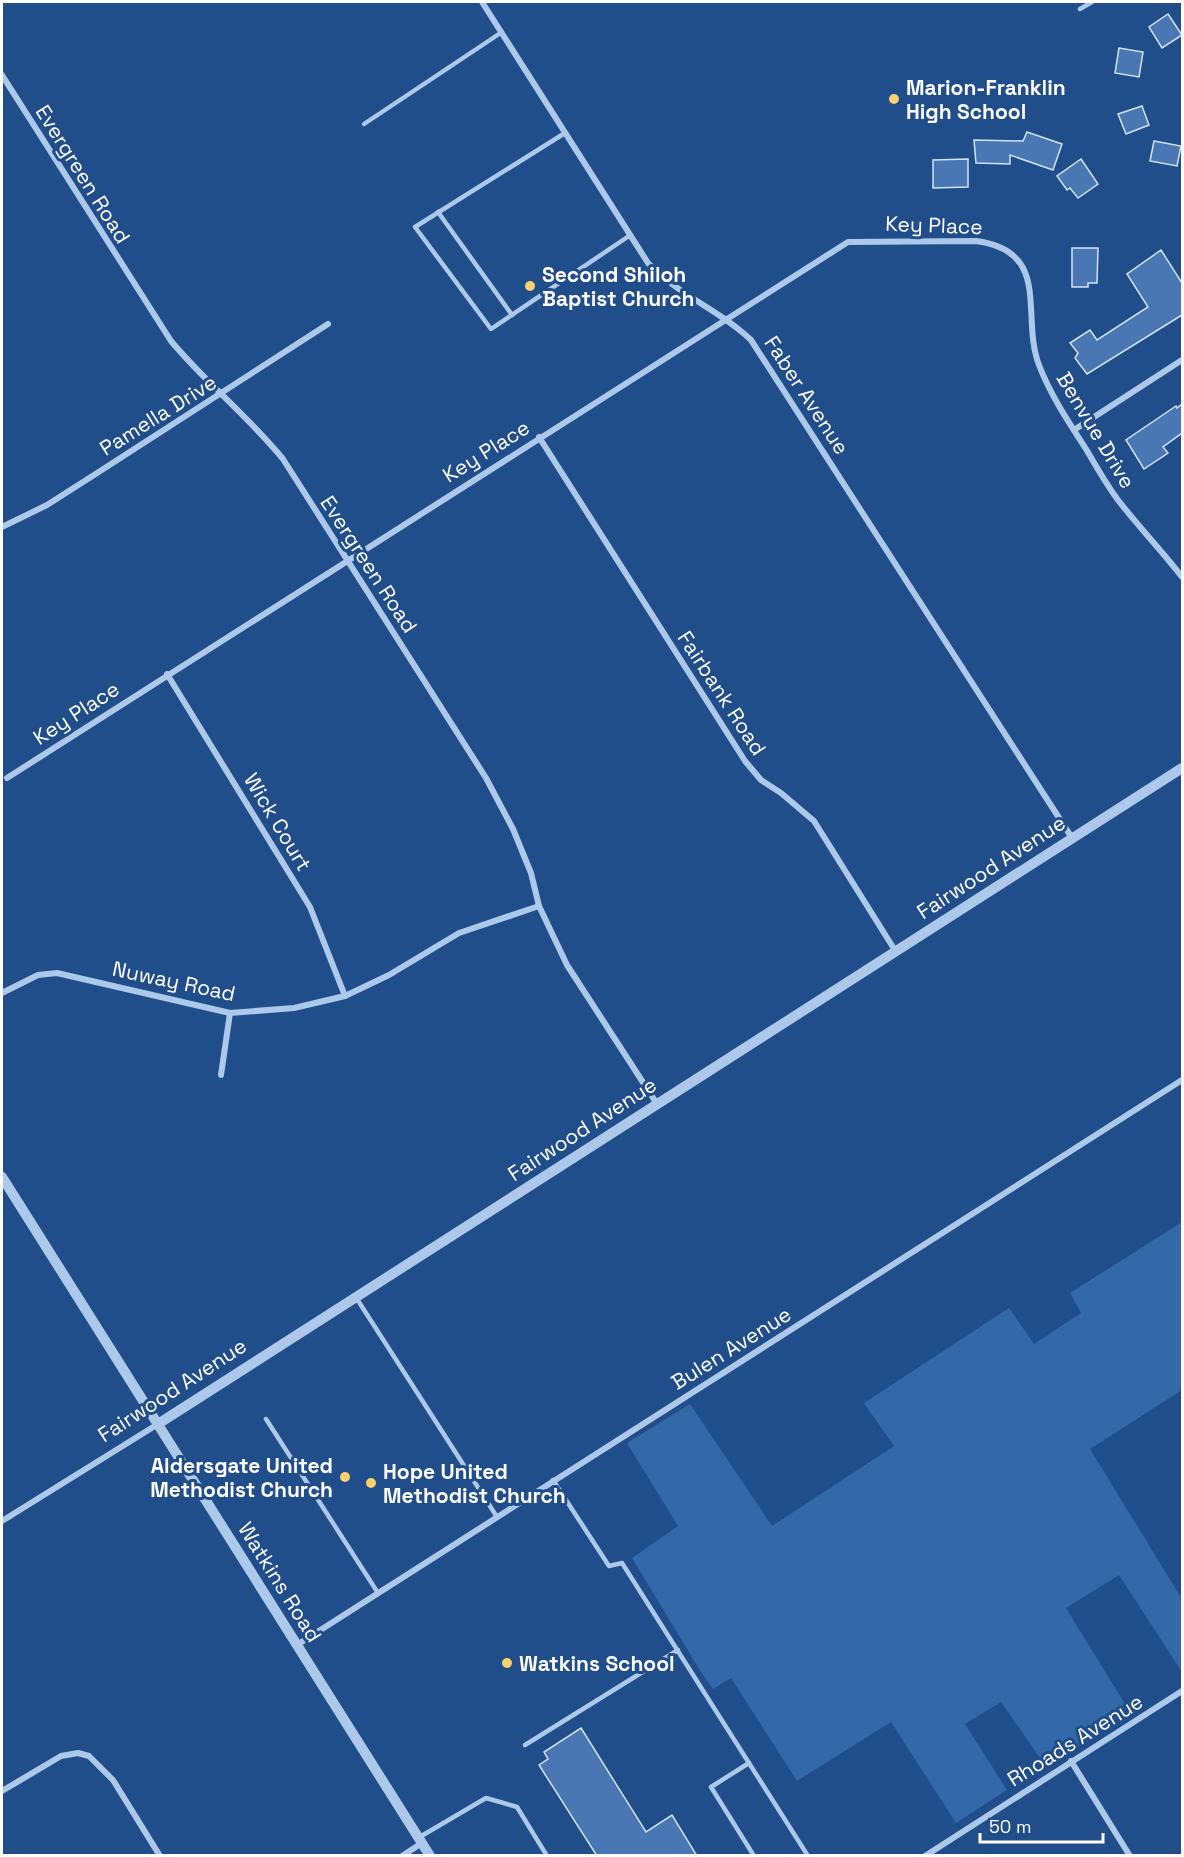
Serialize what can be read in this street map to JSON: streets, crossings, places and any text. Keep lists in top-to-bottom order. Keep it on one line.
{"streets":{"street":["Evergreen Road","Key Place","Faber Avenue","Pamella Drive","Benvue Drive","Fairbank Road","Wick Court","Fairwood Avenue","Nuway Road","Bulen Avenue","Watkins Road","Rhoads Avenue"]},"crossings":[["Evergreen Road","Key Place"],["Evergreen Road","Pamella Drive"],["Evergreen Road","Fairwood Avenue"],["Evergreen Road","Nuway Road"],["Key Place","Faber Avenue"],["Key Place","Benvue Drive"],["Key Place","Fairbank Road"],["Key Place","Wick Court"],["Faber Avenue","Fairwood Avenue"],["Fairbank Road","Fairwood Avenue"],["Wick Court","Nuway Road"],["Fairwood Avenue","Watkins Road"],["Bulen Avenue","Watkins Road"]],"places":["Marion-Franklin High School","Second Shiloh Baptist Church","Aldersgate United Methodist Church","Hope United Methodist Church","Watkins School"],"scale_bar":"50 m"}
